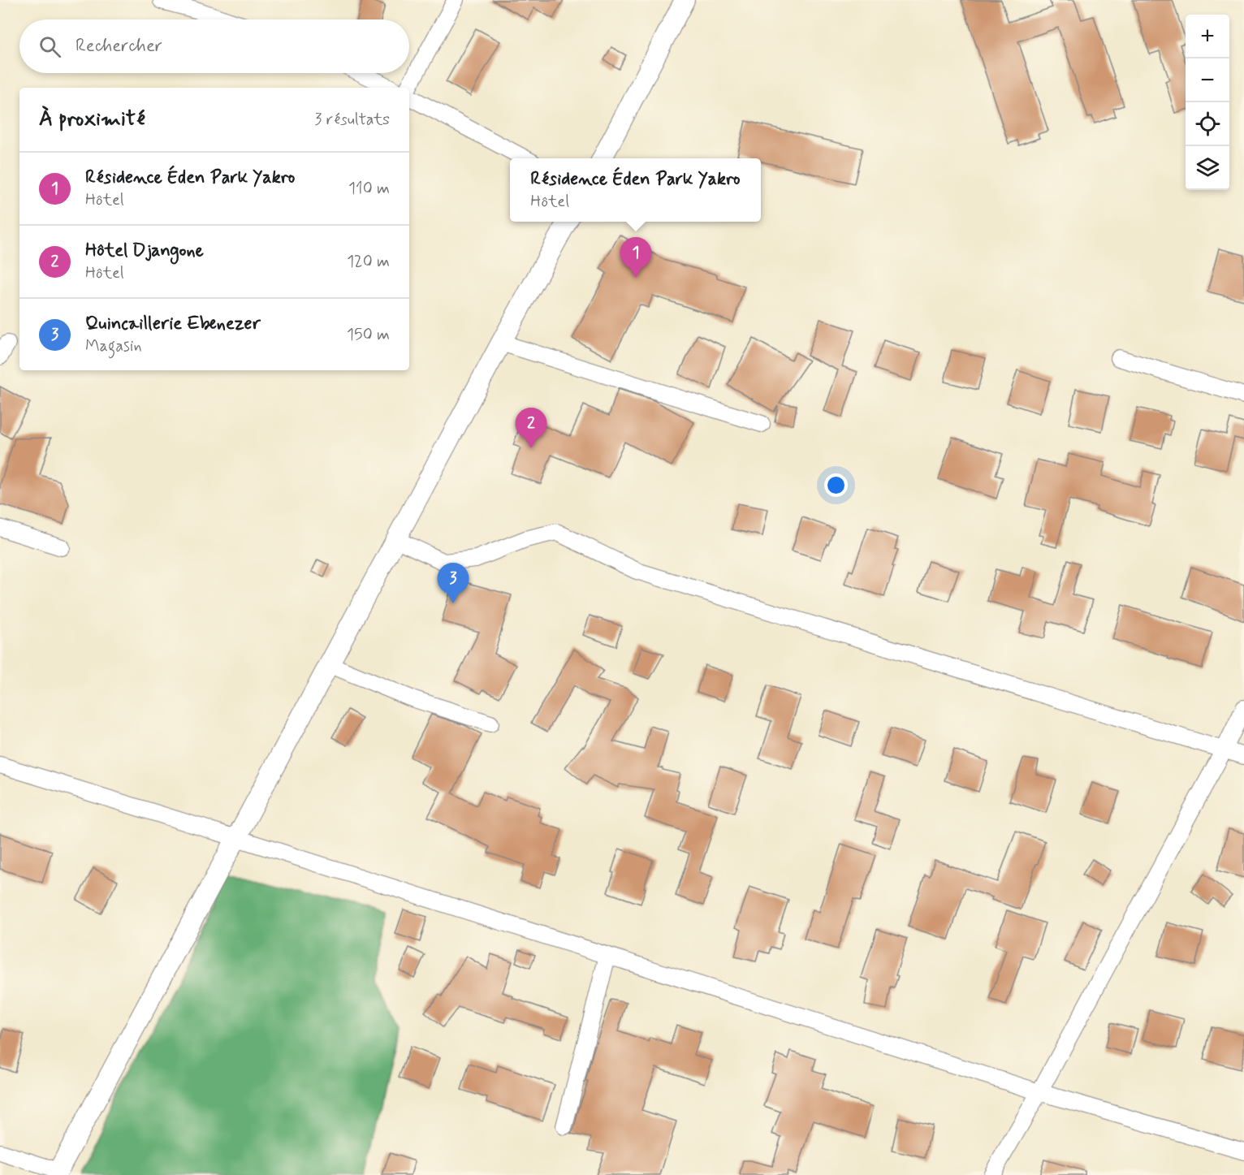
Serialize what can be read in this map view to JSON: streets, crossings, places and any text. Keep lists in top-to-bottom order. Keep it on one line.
{"page":{"map_buttons":["+","−"],"search":"Rechercher","heading":["À proximité","3 résultats"],"list":[{"mark":"1","name":"Résidence Éden Park Yakro","note":"Hôtel","value":"110 m"},{"mark":"2","name":"Hôtel Djangone","note":"Hôtel","value":"120 m"},{"mark":"3","name":"Quincaillerie Ebenezer","note":"Magasin","value":"150 m"}],"popup":["Résidence Éden Park Yakro","Hôtel"],"pins":["1","2","3"]}}
